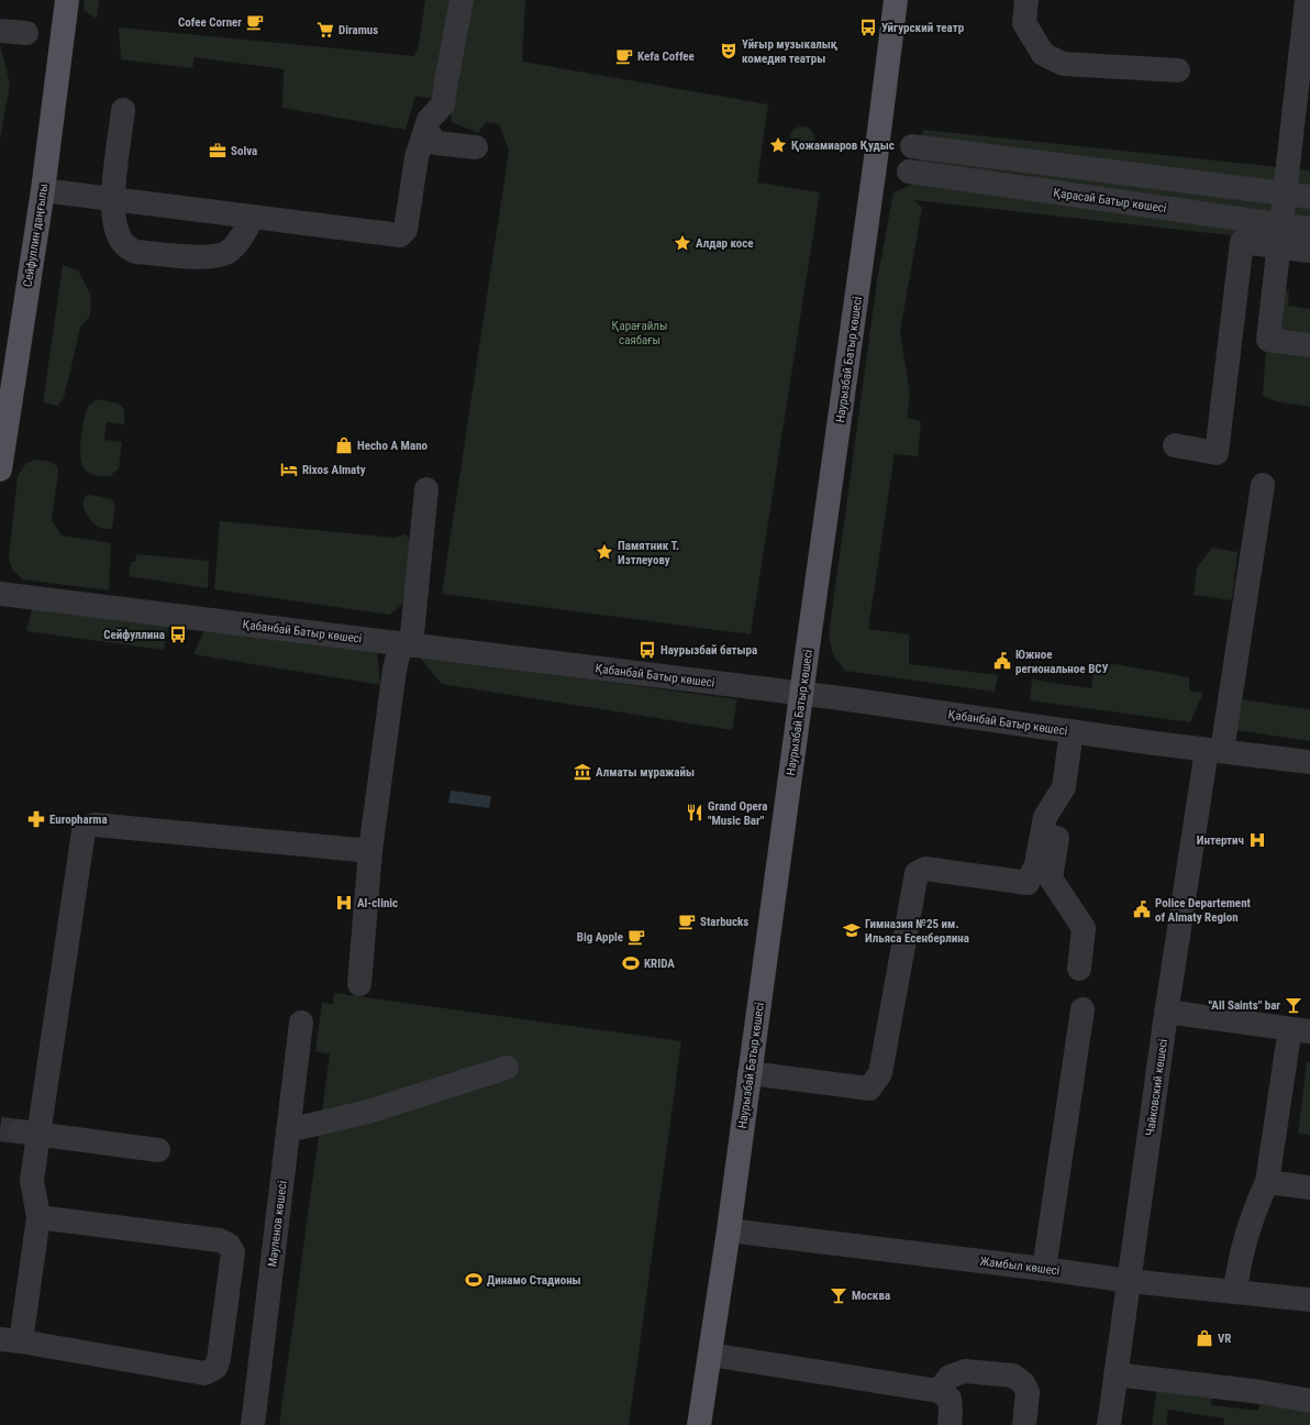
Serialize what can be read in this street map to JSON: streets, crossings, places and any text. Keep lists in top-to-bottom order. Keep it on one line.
{"streets":{"main road":["Сейфуллин даңғылы","Наурызбай Батыр көшесі"],"street":["Қарасай Батыр көшесі","Қабанбай Батыр көшесі","Чайковский көшесі","Мәуленов көшесі","Жамбыл көшесі"]},"crossings":[["Наурызбай Батыр көшесі","Қабанбай Батыр көшесі"],["Наурызбай Батыр көшесі","Жамбыл көшесі"],["Қабанбай Батыр көшесі","Чайковский көшесі"],["Чайковский көшесі","Жамбыл көшесі"]],"parks":["Қарағайлы саябағы"],"places":{"cafe":["Cofee Corner","Kefa Coffee","Starbucks","Big Apple"],"bus stop":["Уйгурский театр","Сейфуллина","Наурызбай батыра"],"supermarket":["Diramus"],"theatre":["Ұйғыр музыкалық комедия театры"],"place":["Қожамиаров Қудыс","Алдар косе","Памятник Т. Изтлеуову"],"office":["Solva"],"shop":["Hecho A Mano","VR"],"hotel":["Rixos Almaty"],"public building":["Южное региональное ВСУ","Police Departement of Almaty Region"],"museum":["Алматы мұражайы"],"restaurant":["Grand Opera \"Music Bar\""],"pharmacy":["Europharma"],"hospital":["Интертич","Al-clinic"],"school or university":["Гимназия №25 им. Ильяса Есенберлина"],"sports":["KRIDA","Динамо Стадионы"],"bar":["\"All Saints\" bar","Москва"]}}
